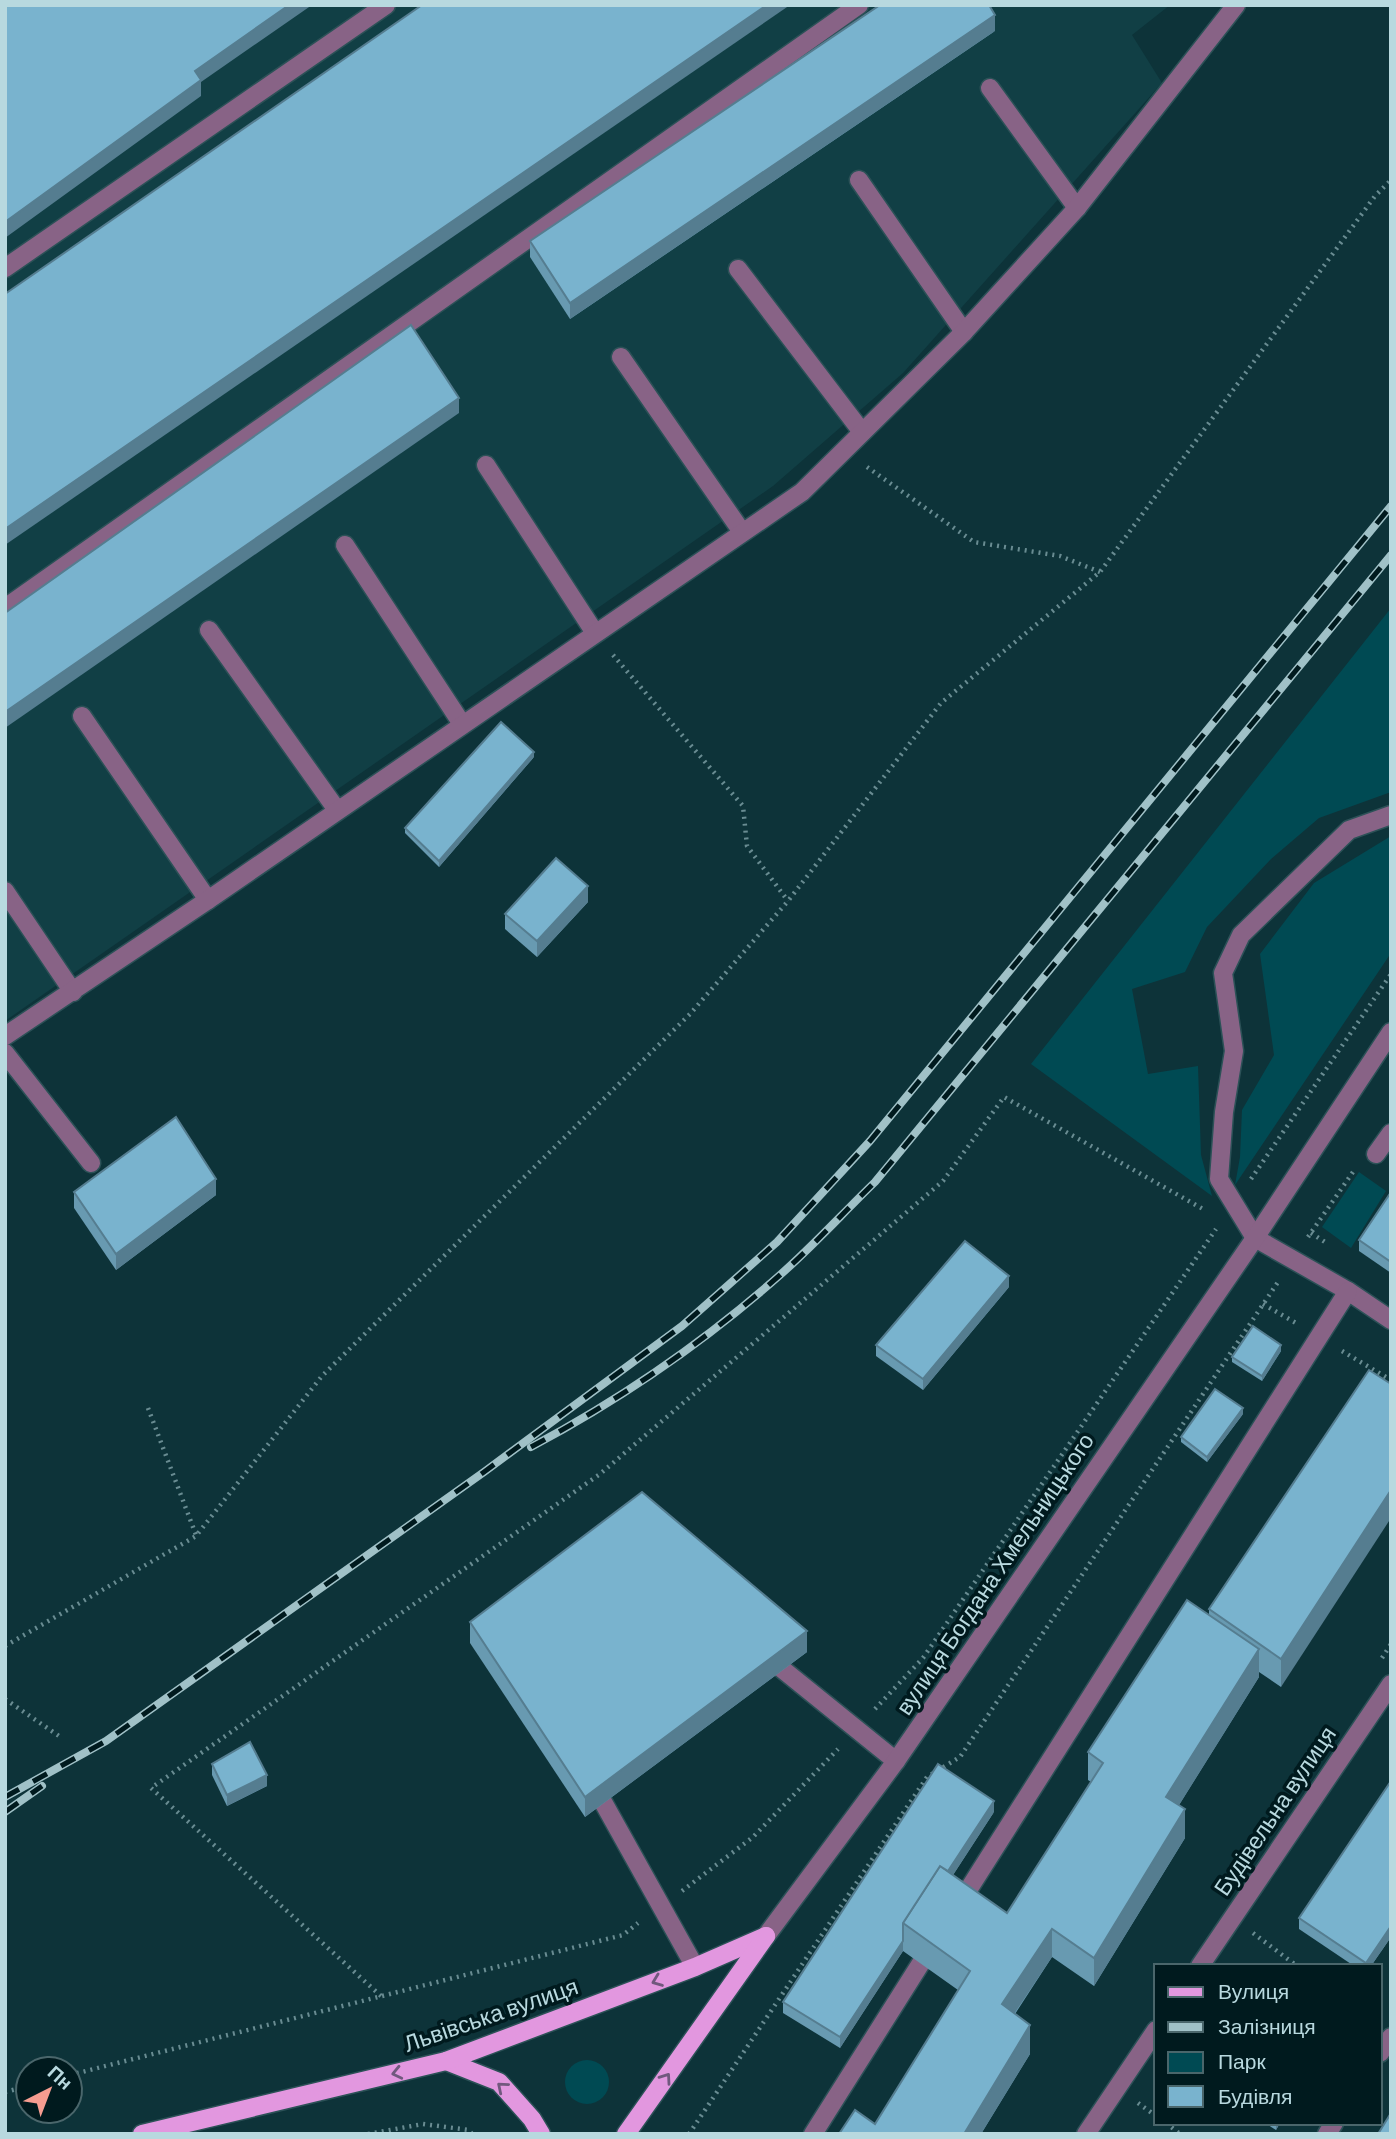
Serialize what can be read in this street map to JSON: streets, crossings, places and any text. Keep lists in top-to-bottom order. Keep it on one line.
{"streets":{"main road":["вулиця Богдана Хмельницького","Львівська вулиця"],"street":["Будівельна вулиця"]},"crossings":[["вулиця Богдана Хмельницького","Львівська вулиця"]],"one_way":["Львівська вулиця"],"legend":["Вулиця","Залізниця","Парк","Будівля"],"north":"top right"}
